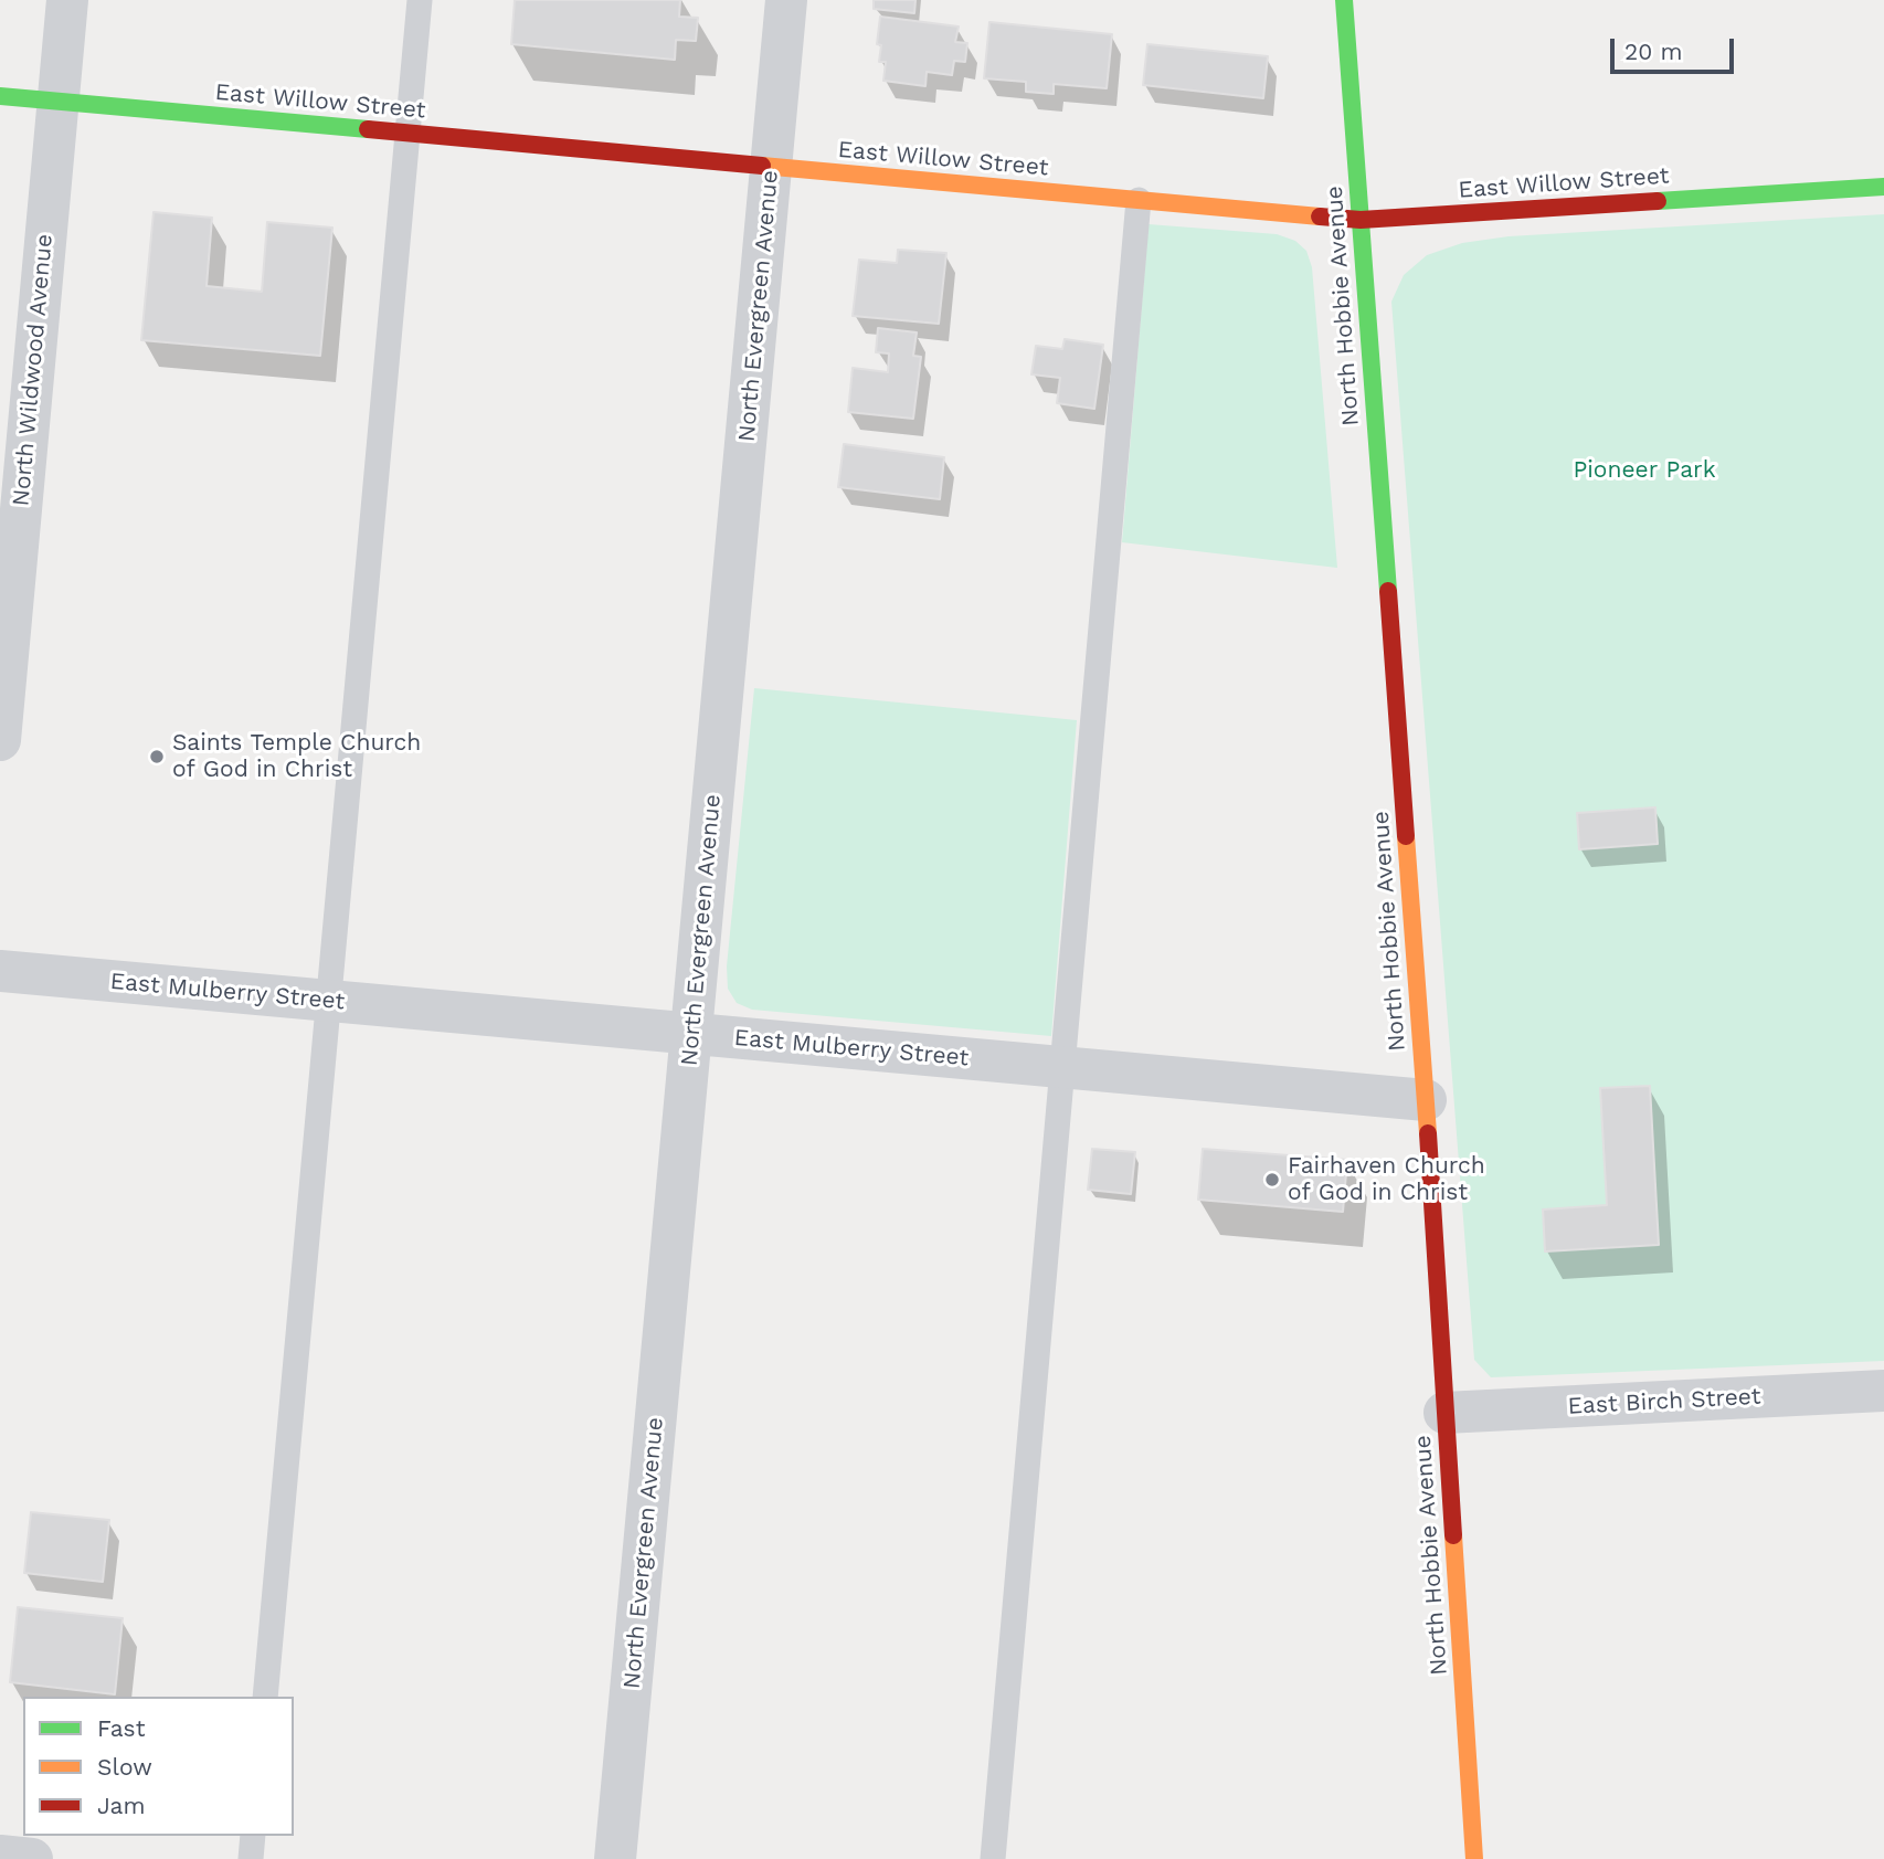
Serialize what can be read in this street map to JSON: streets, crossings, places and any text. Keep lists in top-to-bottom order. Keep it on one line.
{"streets":{"street":["East Willow Street","North Evergreen Avenue","North Hobbie Avenue","North Wildwood Avenue","East Mulberry Street","East Birch Street"]},"crossings":[["East Willow Street","North Evergreen Avenue"],["East Willow Street","North Hobbie Avenue"],["East Willow Street","North Wildwood Avenue"],["North Evergreen Avenue","East Mulberry Street"],["North Hobbie Avenue","East Mulberry Street"],["North Hobbie Avenue","East Birch Street"]],"parks":["Pioneer Park"],"places":["Saints Temple Church of God in Christ","Fairhaven Church of God in Christ"],"legend":["Fast","Slow","Jam"],"scale_bar":"20 m"}
